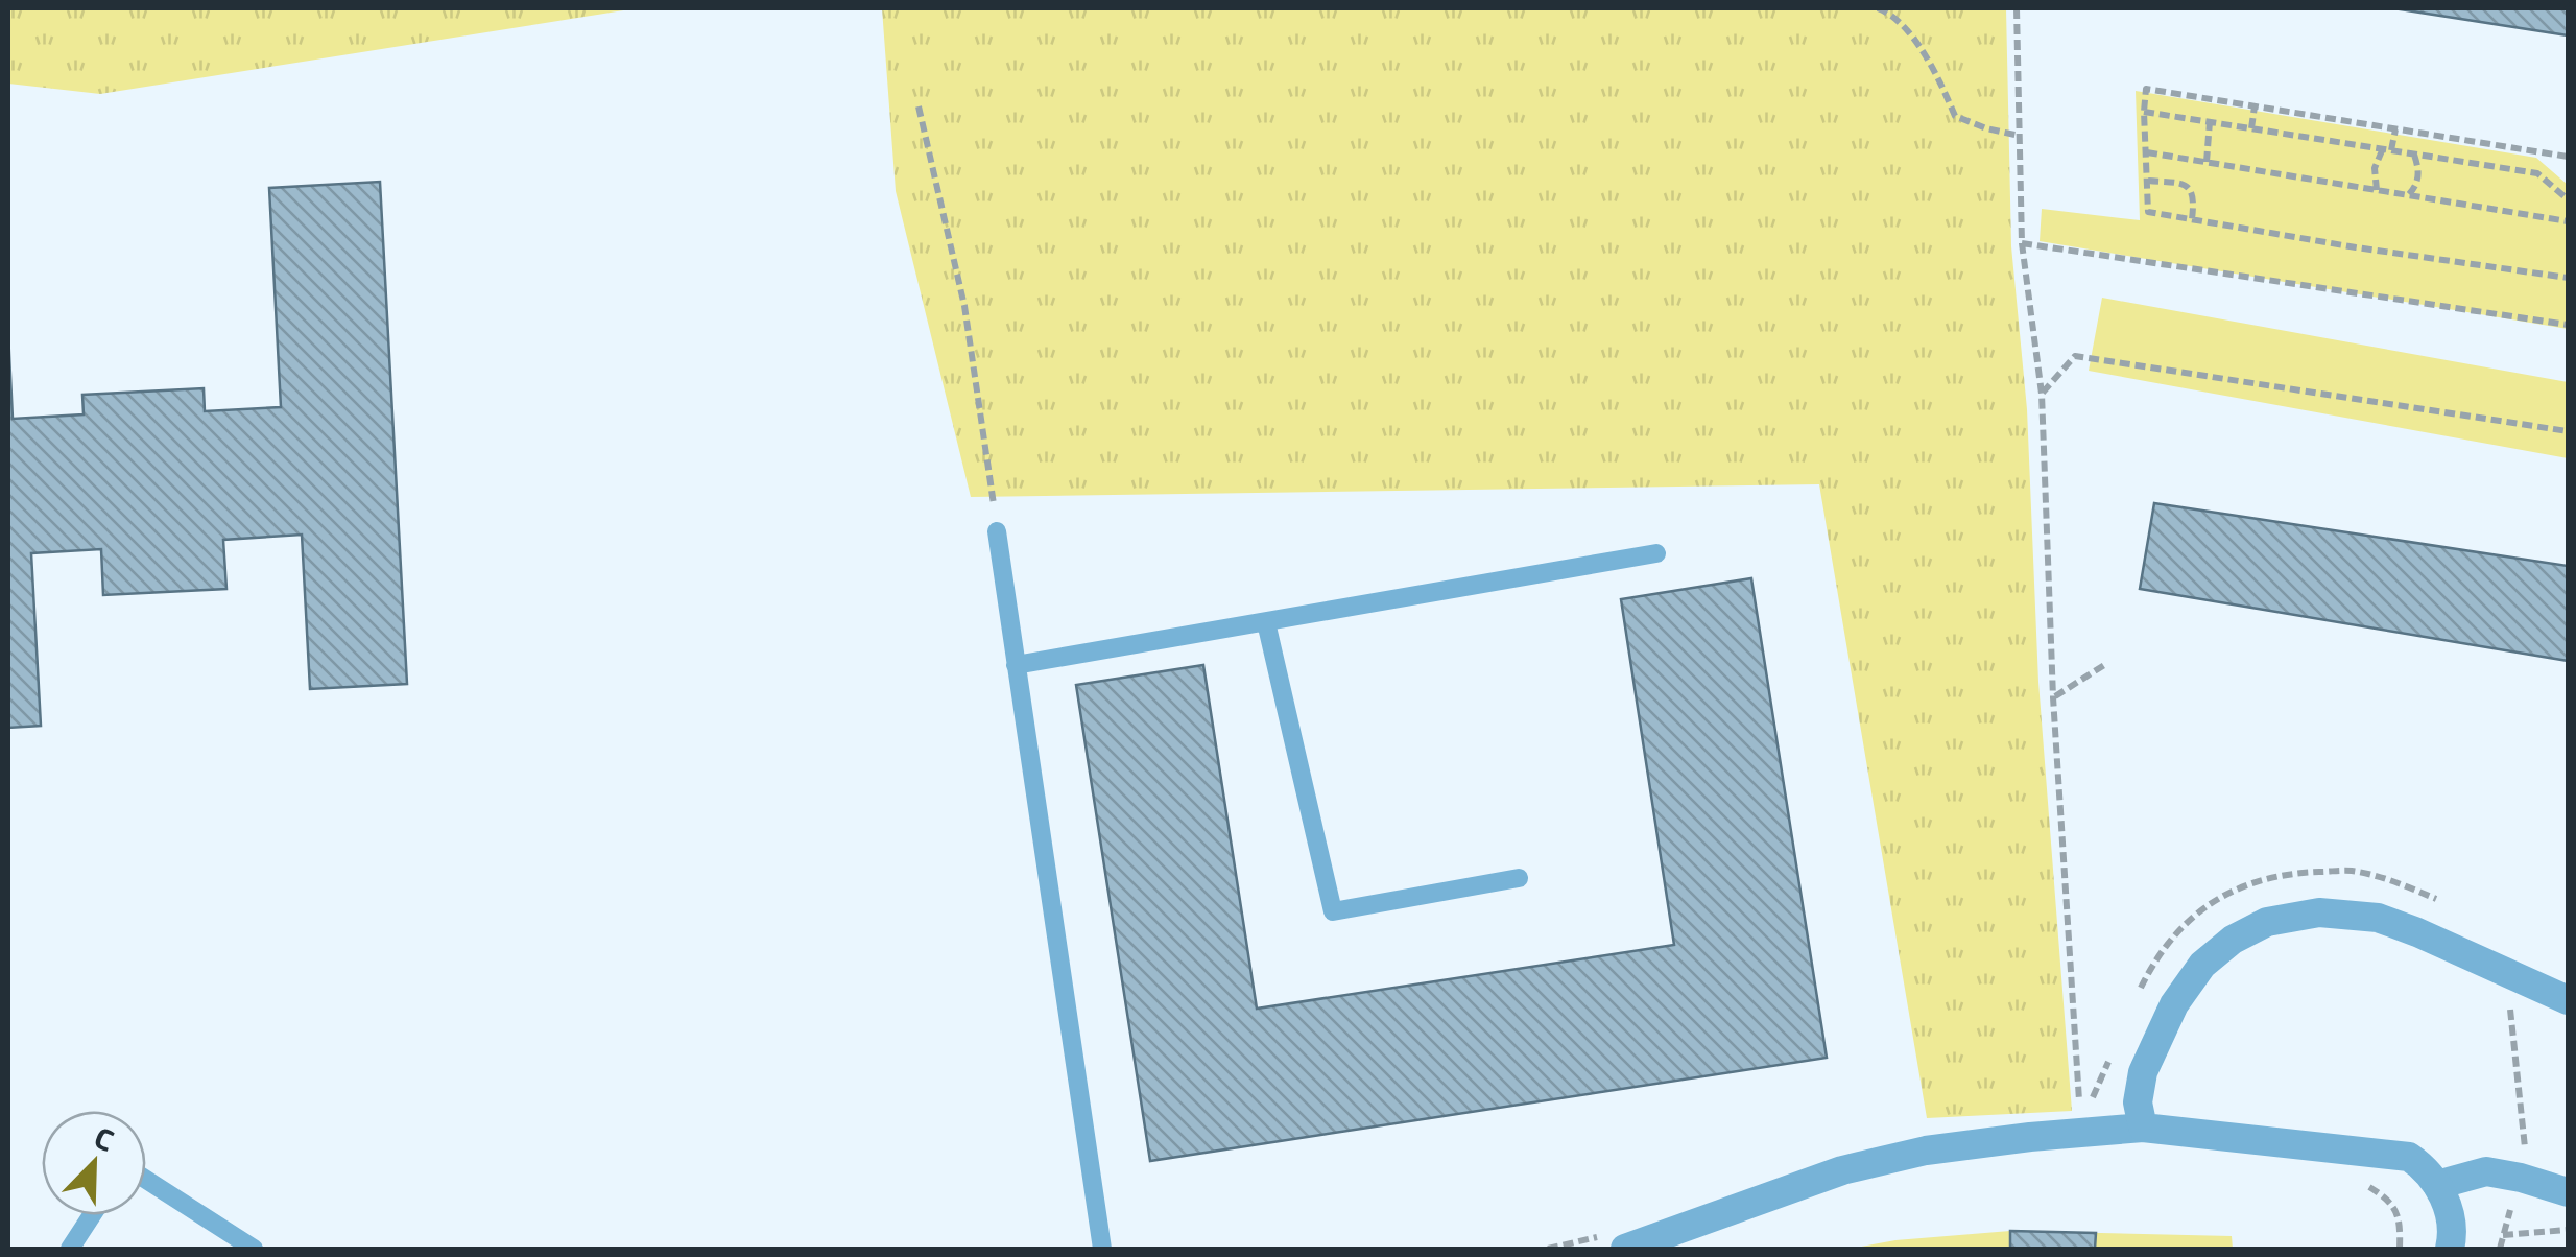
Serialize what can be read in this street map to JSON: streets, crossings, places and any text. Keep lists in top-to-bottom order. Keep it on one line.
{"north":"top right"}
